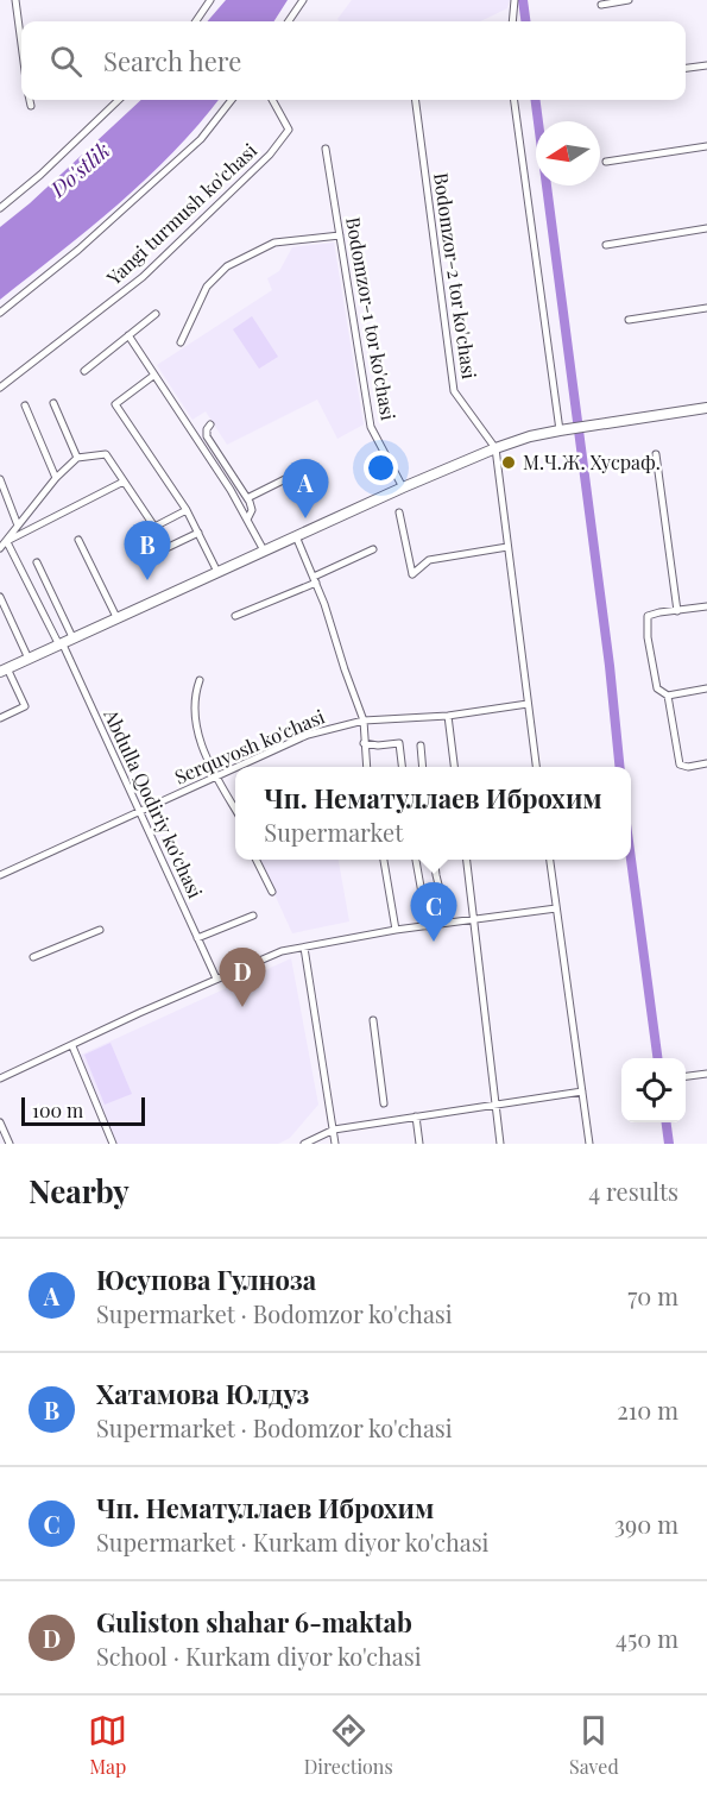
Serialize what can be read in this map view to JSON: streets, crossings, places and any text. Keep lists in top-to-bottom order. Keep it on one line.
{"streets":{"street":["Yangi turmush ko'chasi","Bodomzor-2 tor ko'chasi","Bodomzor-1 tor ko'chasi","Serquyosh ko'chasi","Abdulla Qodiriy ko'chasi"]},"crossings":[["Serquyosh ko'chasi","Abdulla Qodiriy ko'chasi"]],"water":["Do'stlik"],"places":["М.Ч.Ж. Хусраф."],"scale_bar":"100 m","north":"left","page":{"search":"Search here","pins":["A","B","C","D"],"popup":["Чп. Нематуллаев Иброхим","Supermarket"],"scale":"100 m","heading":["Nearby","4 results"],"list":[{"mark":"A","name":"Юсупова Гулноза","note":"Supermarket · Bodomzor ko'chasi","value":"70 m"},{"mark":"B","name":"Хатамова Юлдуз","note":"Supermarket · Bodomzor ko'chasi","value":"210 m"},{"mark":"C","name":"Чп. Нематуллаев Иброхим","note":"Supermarket · Kurkam diyor ko'chasi","value":"390 m"},{"mark":"D","name":"Guliston shahar 6-maktab","note":"School · Kurkam diyor ko'chasi","value":"450 m"}],"nav":["Map","Directions","Saved"]}}
